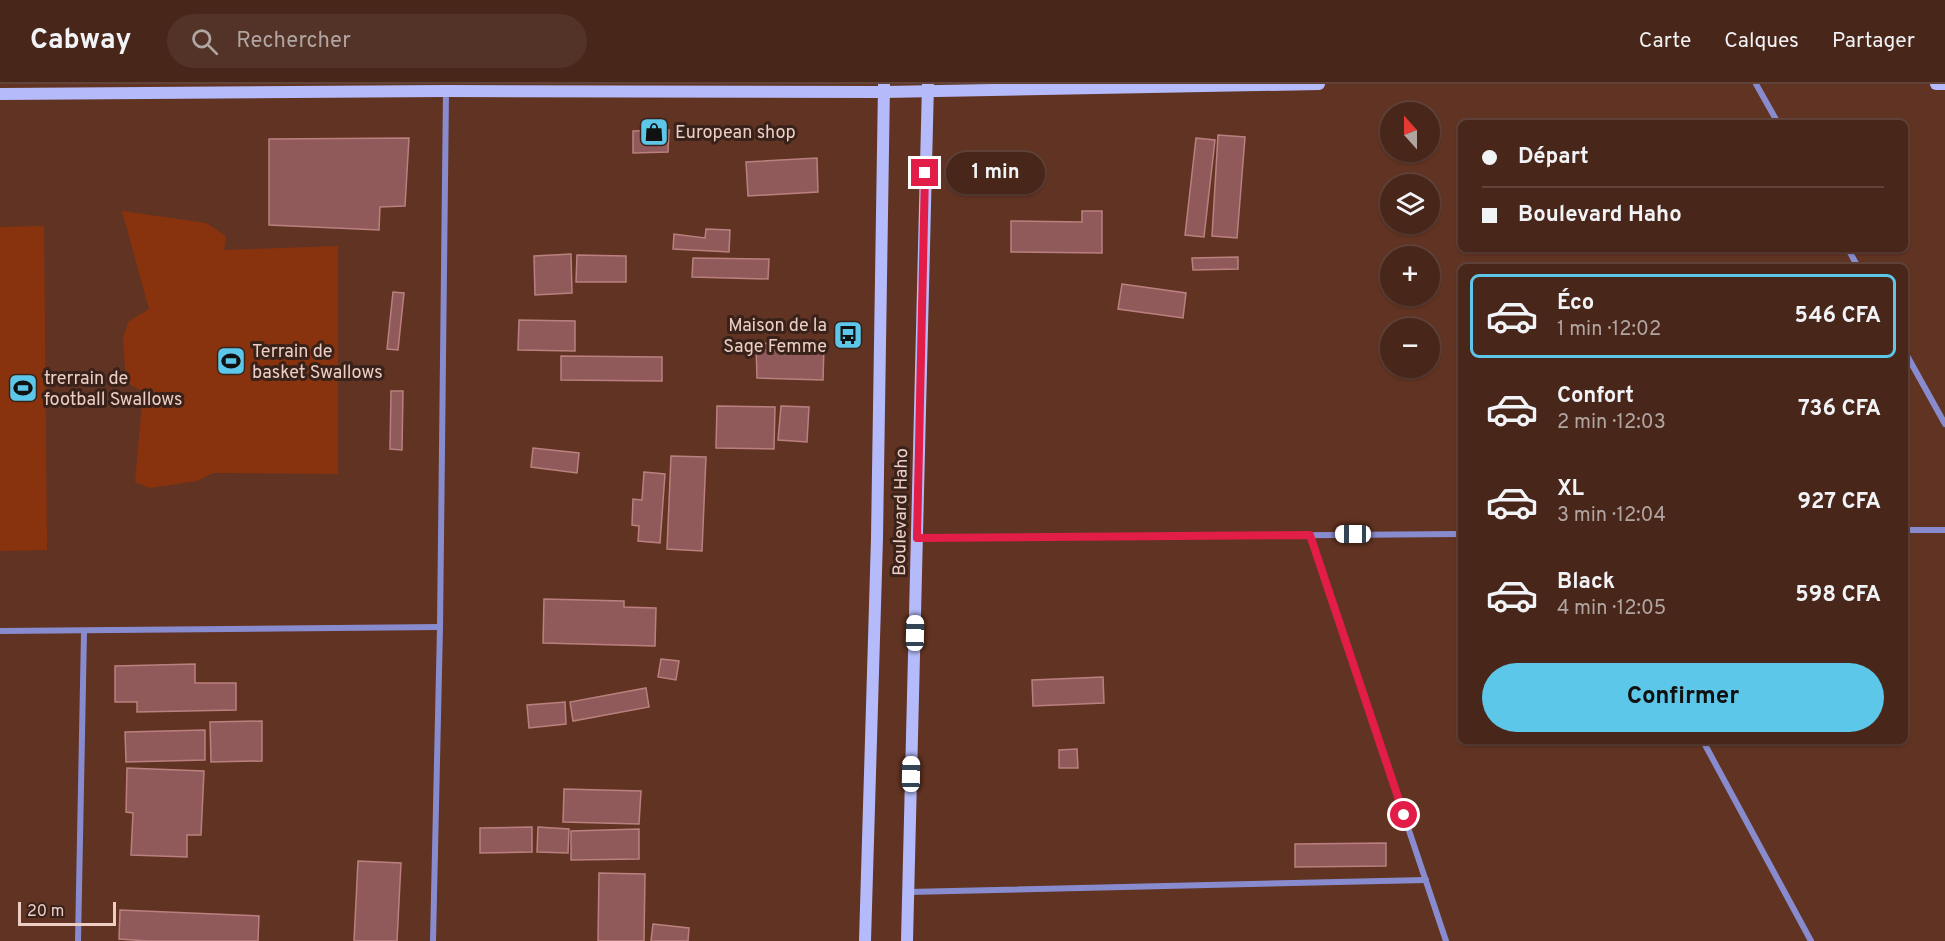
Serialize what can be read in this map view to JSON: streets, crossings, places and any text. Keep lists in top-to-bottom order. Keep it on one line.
{"streets":{"main road":["Boulevard Haho"]},"places":{"shop":["European shop"],"bus stop":["Maison de la Sage Femme"],"sports":["Terrain de basket Swallows","trerrain de football Swallows"]},"scale_bar":"20 m","north":"top","page":{"header":"Cabway","search":"Rechercher","nav":["Carte","Calques","Partager"],"map_buttons":["+","−"],"banner":["Départ","Boulevard Haho"],"bubble":"1 min","list":[{"name":"Éco","note":"1 min · 12:02","value":"546 CFA"},{"name":"Confort","note":"2 min · 12:03","value":"736 CFA"},{"name":"XL","note":"3 min · 12:04","value":"927 CFA"},{"name":"Black","note":"4 min · 12:05","value":"598 CFA"}],"buttons":"Confirmer","scale":"20 m"}}
